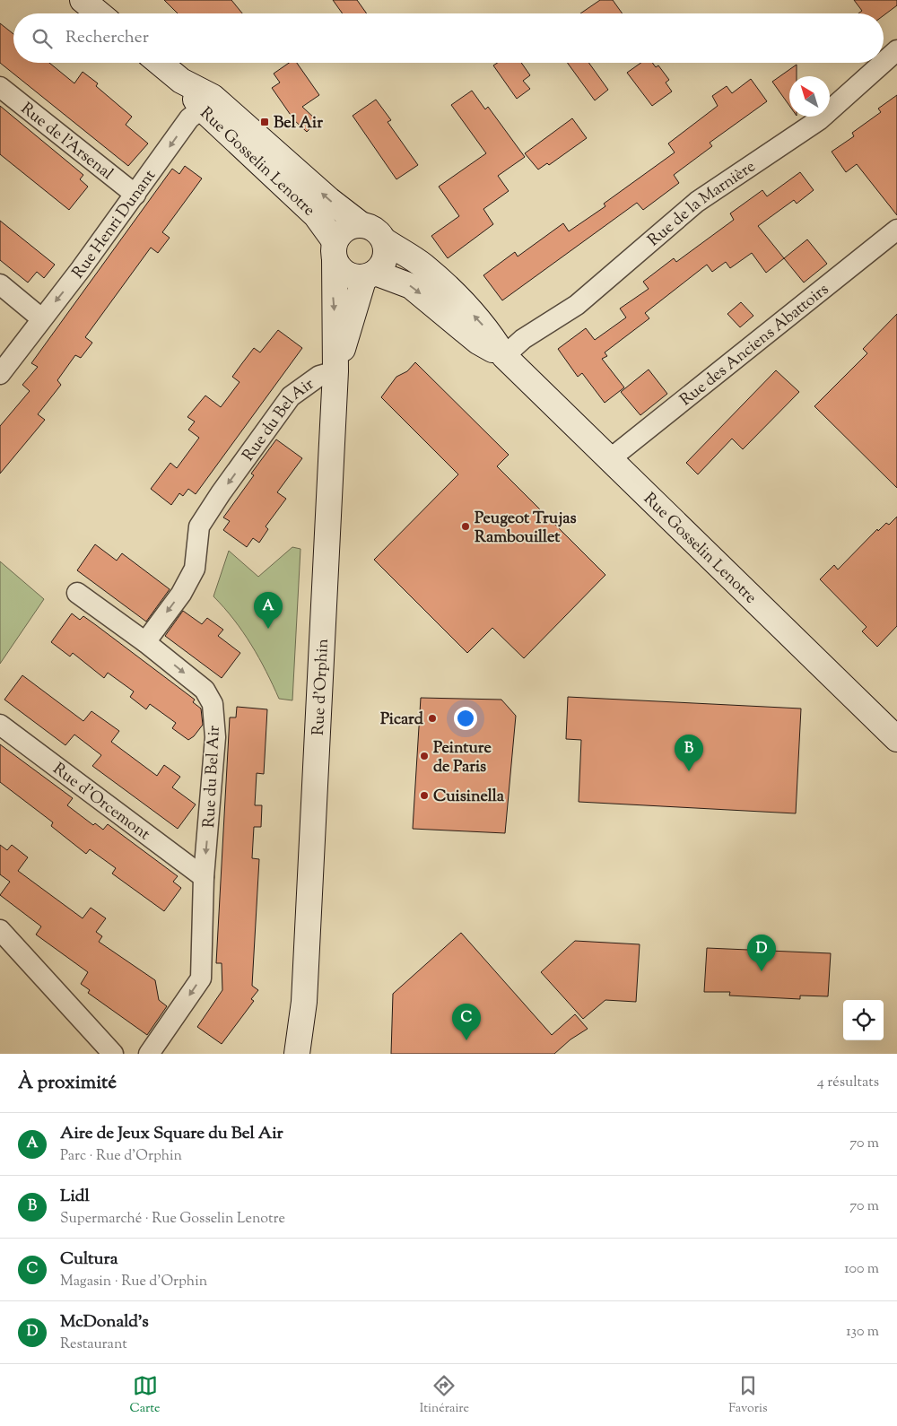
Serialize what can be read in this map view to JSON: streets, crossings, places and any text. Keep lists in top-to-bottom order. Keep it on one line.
{"streets":{"main road":["Rue Gosselin Lenotre","Rue d'Orphin"],"street":["Rue de l'Arsenal","Rue de la Marnière","Rue Henri Dunant","Rue des Anciens Abattoirs","Rue du Bel Air","Rue d'Orcemont"]},"crossings":[["Rue de l'Arsenal","Rue Henri Dunant"],["Rue Gosselin Lenotre","Rue de la Marnière"],["Rue Gosselin Lenotre","Rue Henri Dunant"],["Rue Gosselin Lenotre","Rue des Anciens Abattoirs"],["Rue Gosselin Lenotre","Rue d'Orphin"],["Rue du Bel Air","Rue d'Orphin"],["Rue du Bel Air","Rue d'Orcemont"]],"one_way":["Rue Henri Dunant","Rue du Bel Air"],"places":{"transit":["Bel Air"],"other":["Peugeot Trujas Rambouillet","Picard","Peinture de Paris","Cuisinella"]},"north":"top left","page":{"search":"Rechercher","pins":["A","B","D","C"],"heading":["À proximité","4 résultats"],"list":[{"mark":"A","name":"Aire de Jeux Square du Bel Air","note":"Parc · Rue d'Orphin","value":"70 m"},{"mark":"B","name":"Lidl","note":"Supermarché · Rue Gosselin Lenotre","value":"70 m"},{"mark":"C","name":"Cultura","note":"Magasin · Rue d'Orphin","value":"100 m"},{"mark":"D","name":"McDonald's","note":"Restaurant","value":"130 m"}],"nav":["Carte","Itinéraire","Favoris"]}}
